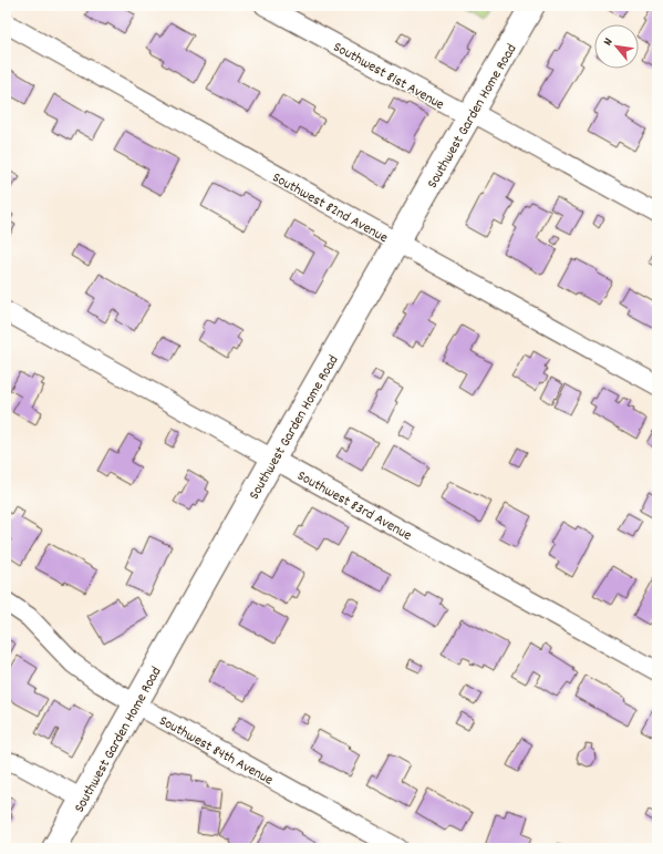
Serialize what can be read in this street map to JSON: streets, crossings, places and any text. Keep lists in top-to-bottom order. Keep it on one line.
{"streets":{"main road":["Southwest Garden Home Road"],"street":["Southwest 81st Avenue","Southwest 82nd Avenue","Southwest 83rd Avenue","Southwest 84th Avenue"]},"crossings":[["Southwest 81st Avenue","Southwest Garden Home Road"],["Southwest Garden Home Road","Southwest 82nd Avenue"],["Southwest Garden Home Road","Southwest 83rd Avenue"],["Southwest Garden Home Road","Southwest 84th Avenue"]],"north":"top left"}
